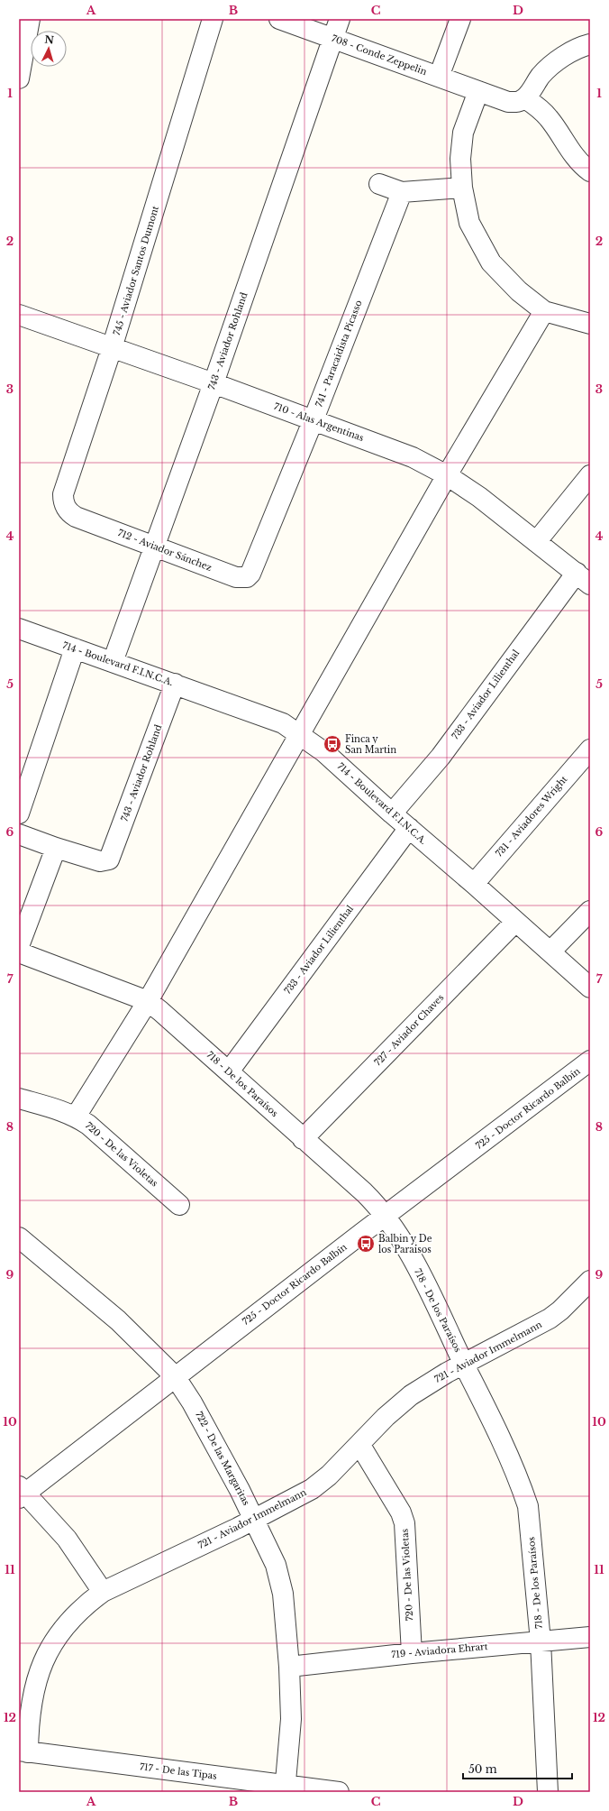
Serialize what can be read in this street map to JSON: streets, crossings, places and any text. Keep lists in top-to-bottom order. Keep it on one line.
{"streets":{"street":["708 - Conde Zeppelin","745 - Aviador Santos Dumont","743 - Aviador Rohland","741 - Paracaidista Picasso","710 - Alas Argentinas","712 - Aviador Sánchez","714 - Boulevard F.I.N.C.A.","733 - Aviador Lilienthal","731 - Aviadores Wright","727 - Aviador Chaves","718 - De los Paraísos","725 - Doctor Ricardo Balbín","720 - De las Violetas","721 - Aviador Immelmann","722 - De las Margaritas","719 - Aviadora Ehrart","717 - De las Tipas"]},"crossings":[["708 - Conde Zeppelin","743 - Aviador Rohland"],["745 - Aviador Santos Dumont","710 - Alas Argentinas"],["745 - Aviador Santos Dumont","712 - Aviador Sánchez"],["743 - Aviador Rohland","710 - Alas Argentinas"],["743 - Aviador Rohland","712 - Aviador Sánchez"],["743 - Aviador Rohland","714 - Boulevard F.I.N.C.A."],["741 - Paracaidista Picasso","710 - Alas Argentinas"],["741 - Paracaidista Picasso","712 - Aviador Sánchez"],["710 - Alas Argentinas","733 - Aviador Lilienthal"],["714 - Boulevard F.I.N.C.A.","733 - Aviador Lilienthal"],["714 - Boulevard F.I.N.C.A.","731 - Aviadores Wright"],["714 - Boulevard F.I.N.C.A.","727 - Aviador Chaves"],["733 - Aviador Lilienthal","718 - De los Paraísos"],["727 - Aviador Chaves","718 - De los Paraísos"],["718 - De los Paraísos","725 - Doctor Ricardo Balbín"],["718 - De los Paraísos","721 - Aviador Immelmann"],["718 - De los Paraísos","719 - Aviadora Ehrart"],["725 - Doctor Ricardo Balbín","722 - De las Margaritas"],["720 - De las Violetas","721 - Aviador Immelmann"],["720 - De las Violetas","719 - Aviadora Ehrart"],["721 - Aviador Immelmann","722 - De las Margaritas"],["721 - Aviador Immelmann","717 - De las Tipas"],["722 - De las Margaritas","719 - Aviadora Ehrart"],["722 - De las Margaritas","717 - De las Tipas"]],"places":{"bus stop":["Finca y San Martin","Balbin y De los Paraisos"]},"scale_bar":"50 m","north":"top","grid":{"columns":["A","B","C","D"],"rows":["1","2","3","4","5","6","7","8","9","10","11","12"]}}
